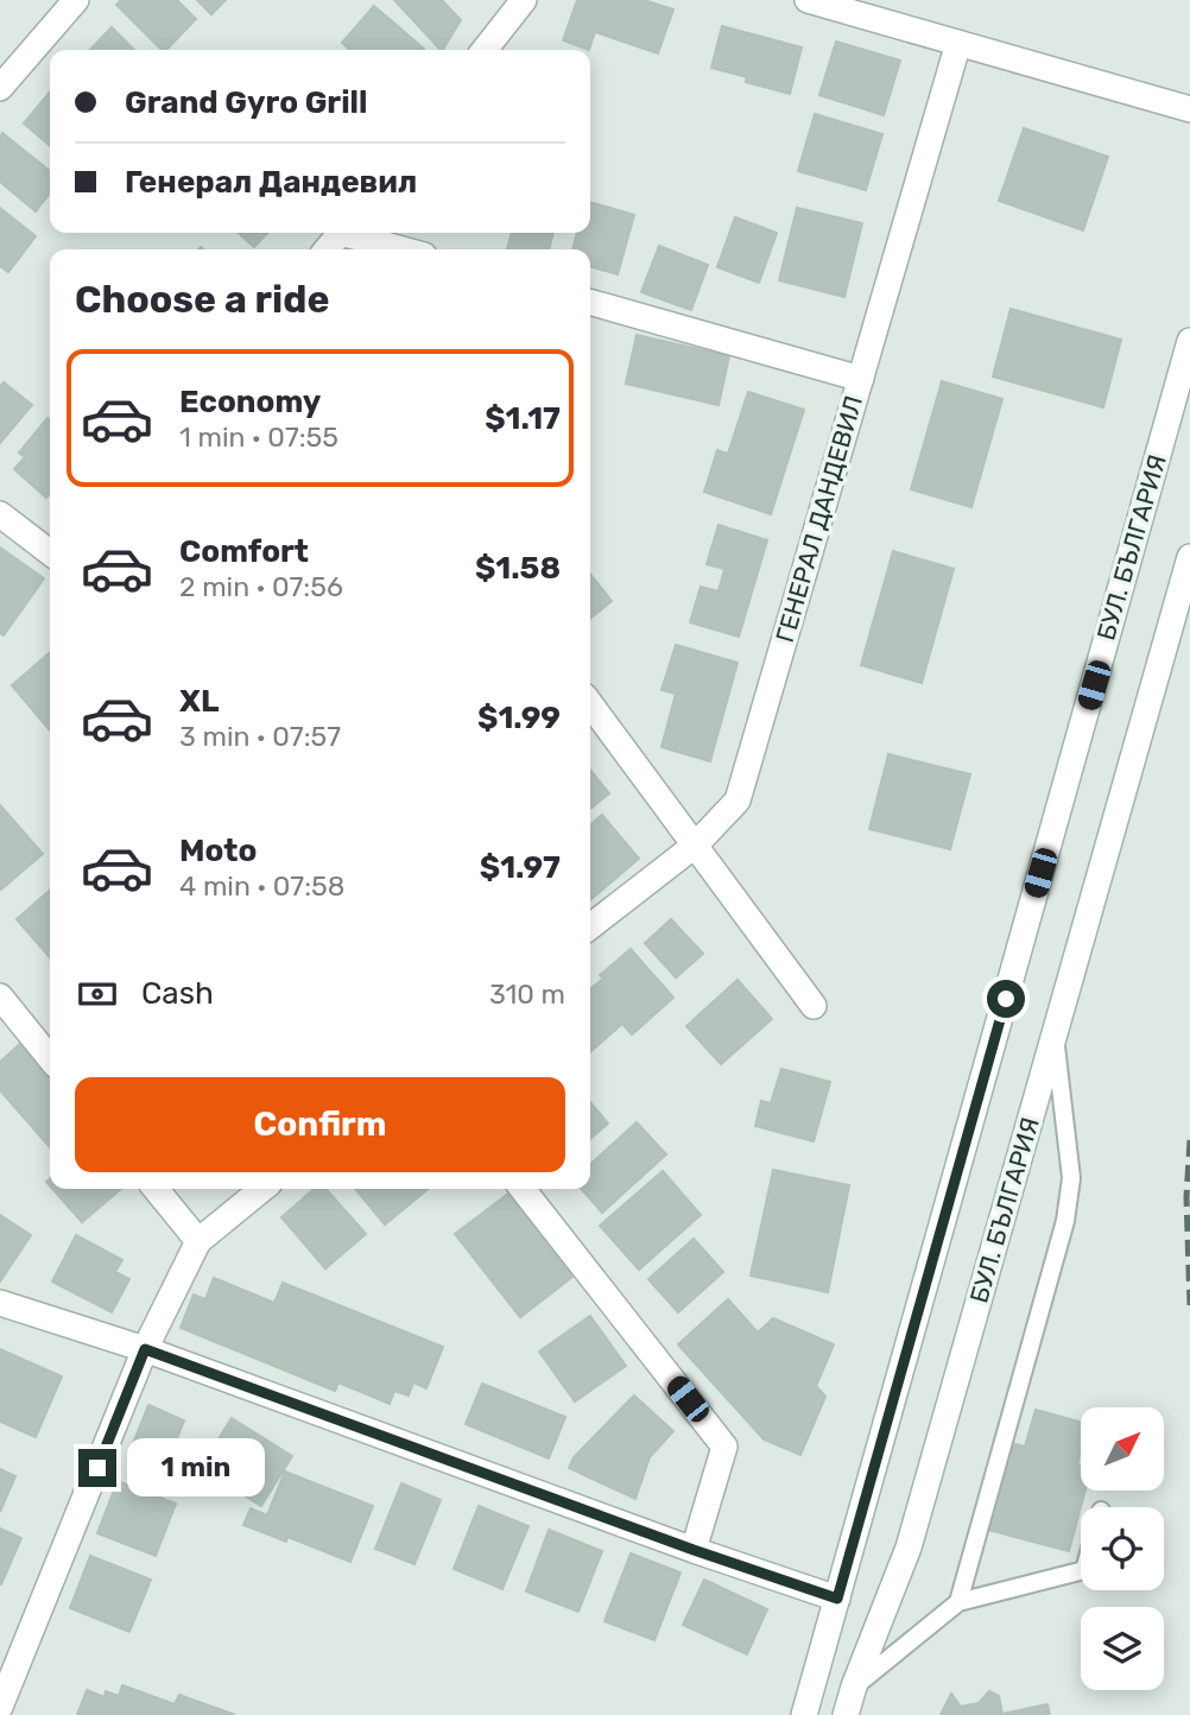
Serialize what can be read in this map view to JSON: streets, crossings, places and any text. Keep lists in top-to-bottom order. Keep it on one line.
{"streets":{"street":["ГЕНЕРАЛ ДАНДЕВИЛ","БУЛ. БЪЛГАРИЯ"]},"north":"top right","page":{"banner":["Grand Gyro Grill","Генерал Дандевил"],"heading":"Choose a ride","list":[{"name":"Economy","note":"1 min · 07:55","value":"$1.17"},{"name":"Comfort","note":"2 min · 07:56","value":"$1.58"},{"name":"XL","note":"3 min · 07:57","value":"$1.99"},{"name":"Moto","note":"4 min · 07:58","value":"$1.97"}],"pay":["Cash","310 m"],"buttons":"Confirm","bubble":"1 min"}}
